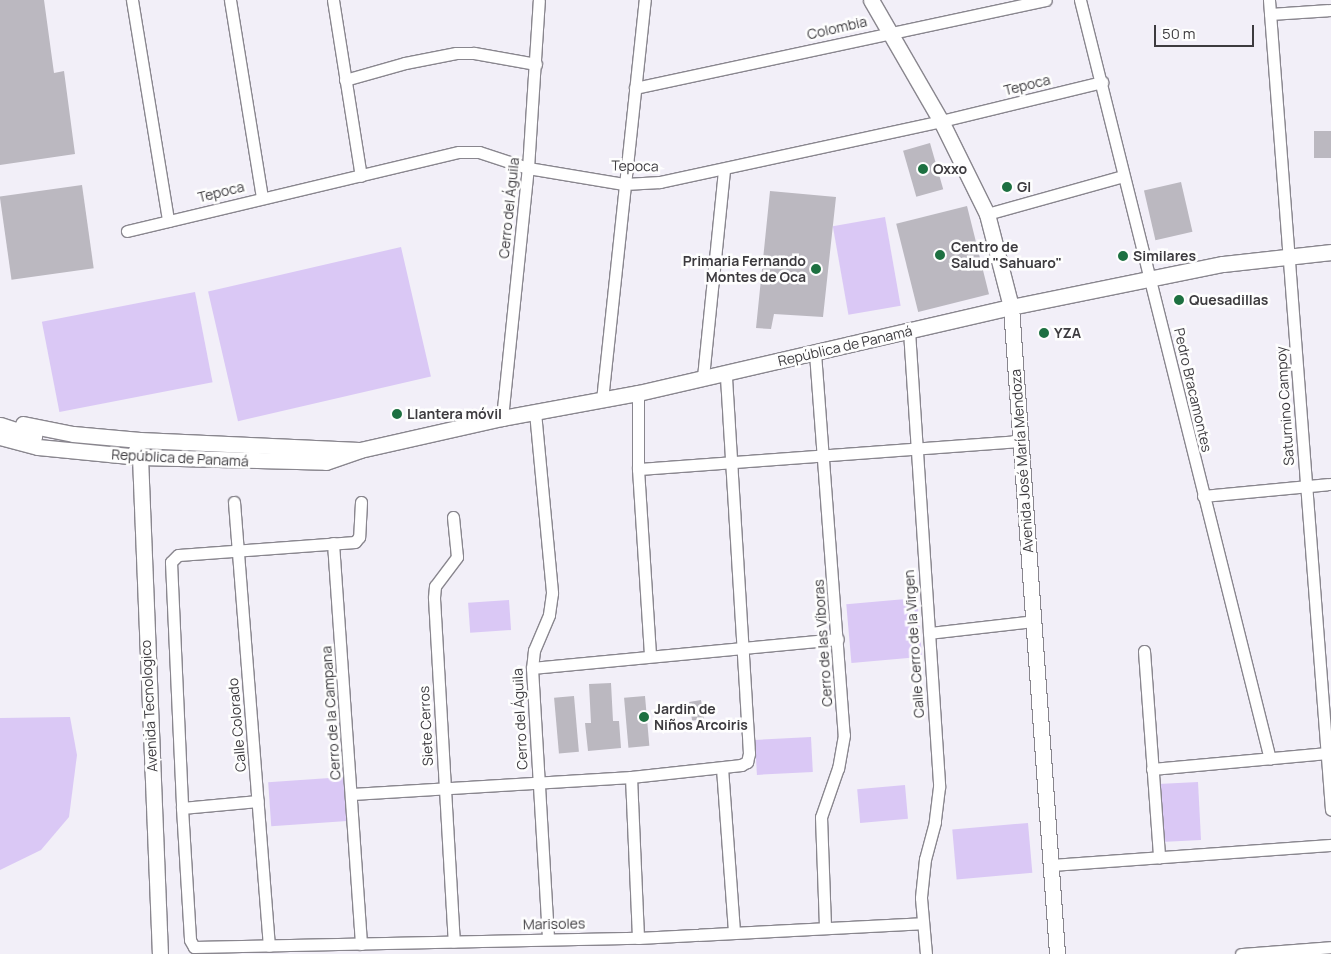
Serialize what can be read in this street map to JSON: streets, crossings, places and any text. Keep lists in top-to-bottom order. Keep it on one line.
{"streets":{"main road":["República de Panamá","Avenida José María Mendoza","Avenida Tecnologico"],"street":["Colombia","Tepoca","Cerro del Águila","Pedro Bracamontes","Saturnino Campoy","Cerro de las Víboras","Calle Cerro de la Virgen","Cerro de la Campana","Calle Colorado","Siete Cerros","Marisoles"]},"crossings":[["Colombia","Avenida José María Mendoza"],["Tepoca","Cerro del Águila"],["Tepoca","Pedro Bracamontes"],["Tepoca","Avenida José María Mendoza"],["Cerro del Águila","República de Panamá"],["Cerro del Águila","Marisoles"],["República de Panamá","Pedro Bracamontes"],["República de Panamá","Saturnino Campoy"],["República de Panamá","Avenida José María Mendoza"],["República de Panamá","Cerro de las Víboras"],["República de Panamá","Calle Cerro de la Virgen"],["República de Panamá","Avenida Tecnologico"],["Cerro de las Víboras","Marisoles"],["Calle Cerro de la Virgen","Marisoles"],["Cerro de la Campana","Marisoles"],["Calle Colorado","Marisoles"],["Siete Cerros","Marisoles"]],"places":["Oxxo","GI","Centro de Salud \"Sahuaro\"","Similares","Primaria Fernando Montes de Oca","Quesadillas","YZA","Llantera móvil","Jardin de Niños Arcoiris"],"scale_bar":"50 m"}
